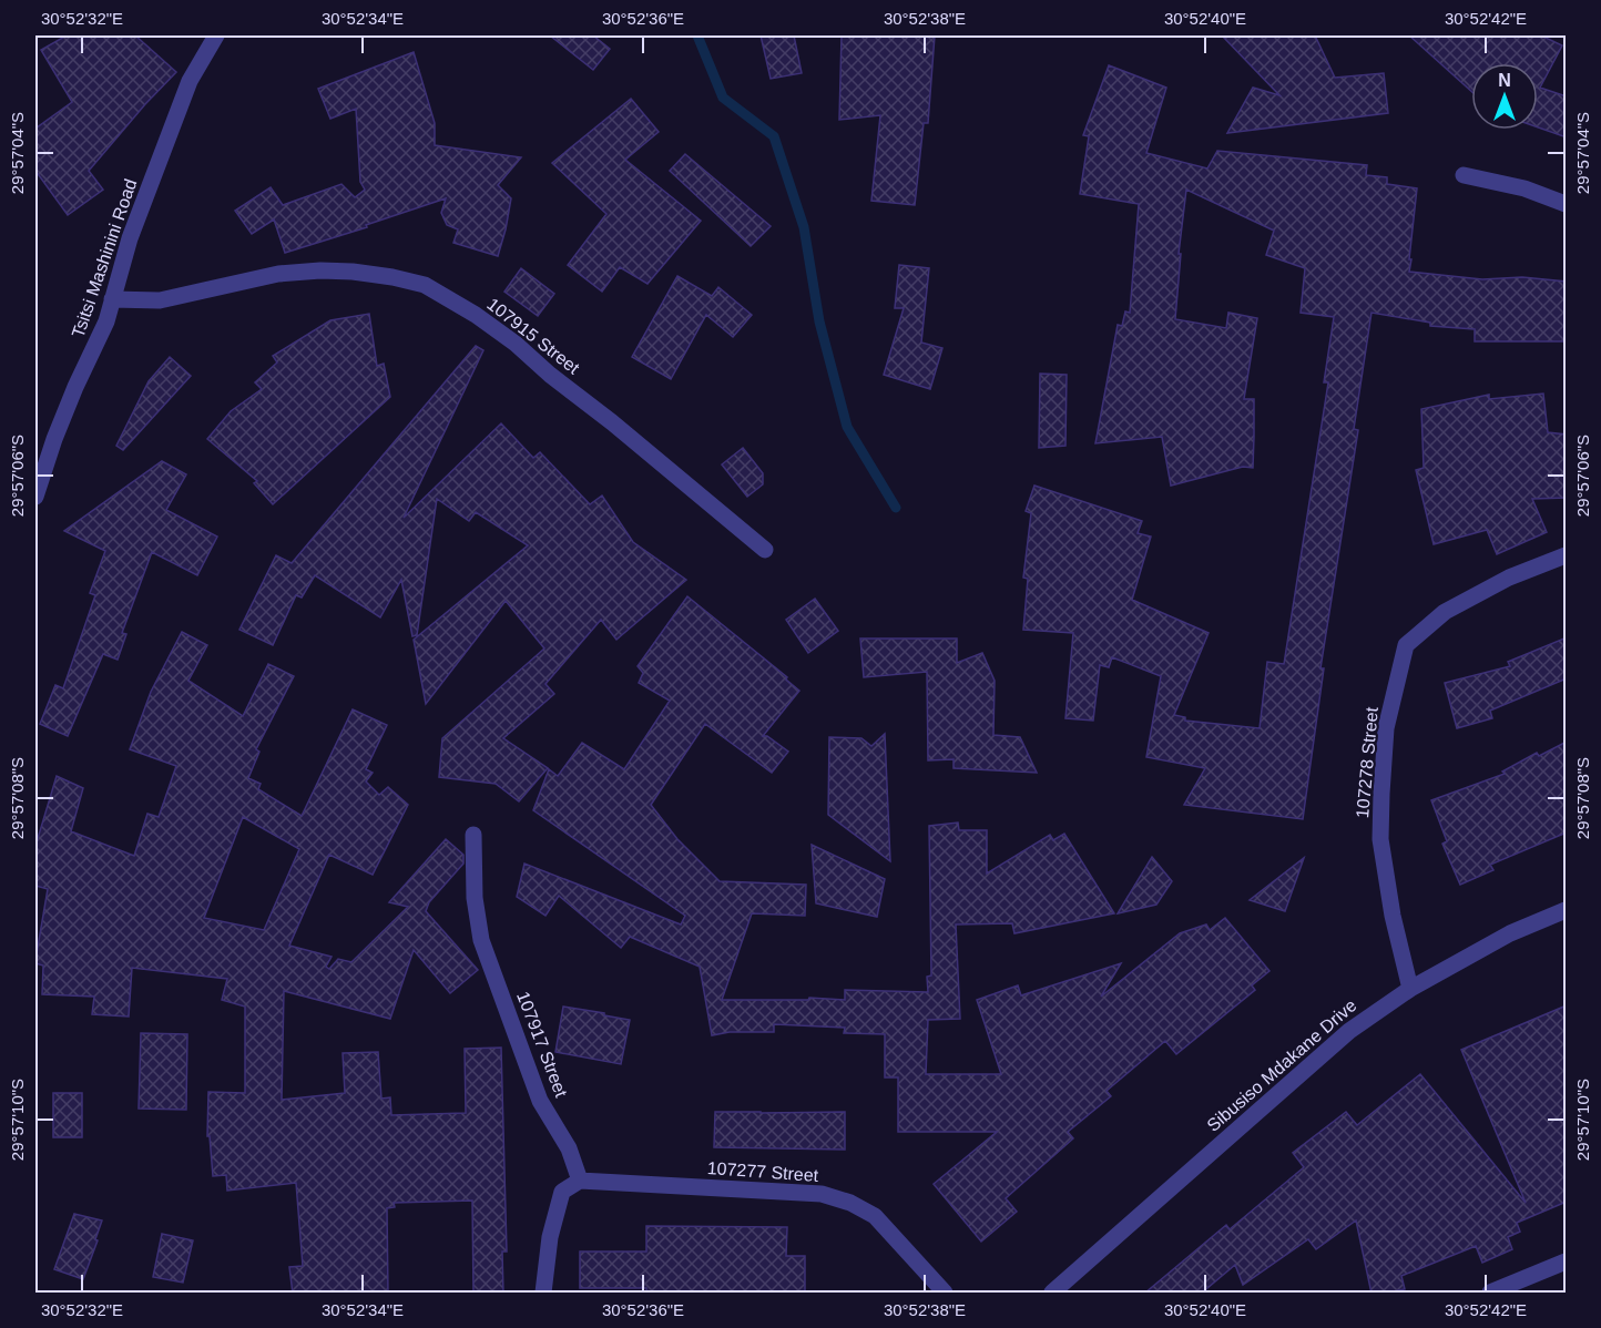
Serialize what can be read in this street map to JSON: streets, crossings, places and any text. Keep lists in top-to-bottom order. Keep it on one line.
{"streets":{"street":["Tsitsi Mashinini Road","107915 Street","107278 Street","107917 Street","Sibusiso Mdakane Drive","107277 Street"]},"crossings":[["Tsitsi Mashinini Road","107915 Street"],["107278 Street","Sibusiso Mdakane Drive"],["107917 Street","107277 Street"]],"north":"top","coordinates":["30°52'32\"E","30°52'34\"E","30°52'36\"E","30°52'38\"E","30°52'40\"E","30°52'42\"E","29°57'04\"S","29°57'06\"S","29°57'08\"S","29°57'10\"S"]}
